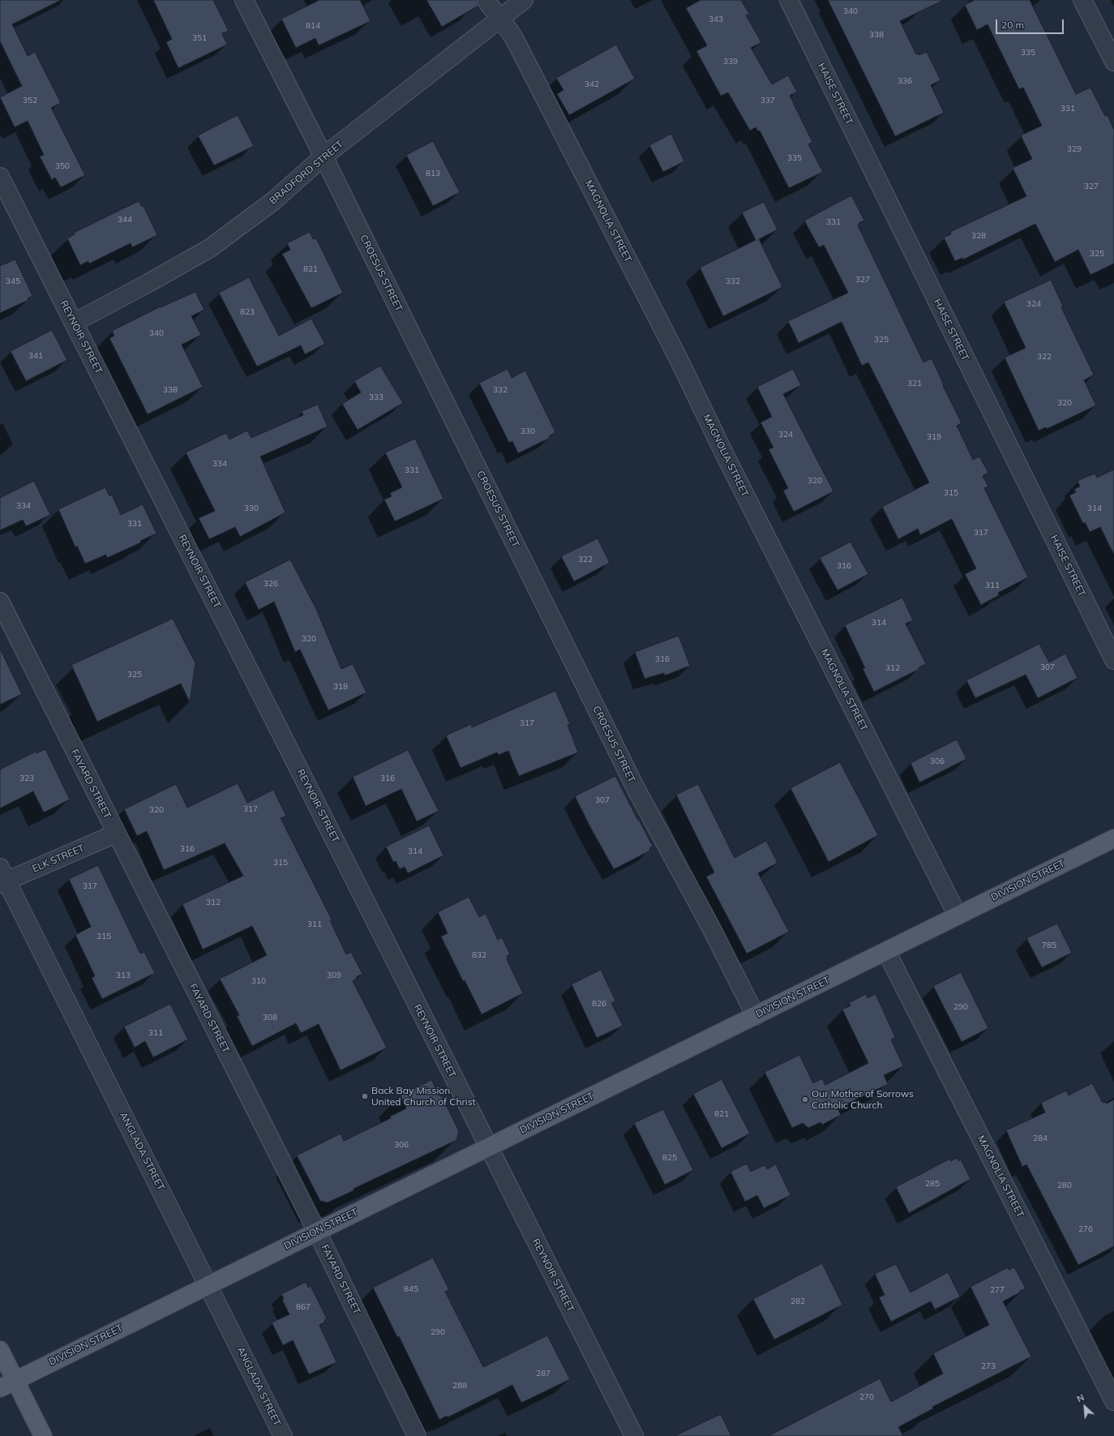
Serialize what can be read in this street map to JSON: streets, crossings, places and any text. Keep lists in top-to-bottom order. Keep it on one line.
{"streets":{"main road":["DIVISION STREET"],"street":["HAISE STREET","BRADFORD STREET","MAGNOLIA STREET","CROESUS STREET","REYNOIR STREET","FAYARD STREET","ELK STREET","ANGLADA STREET"]},"crossings":[["BRADFORD STREET","MAGNOLIA STREET"],["BRADFORD STREET","CROESUS STREET"],["BRADFORD STREET","REYNOIR STREET"],["MAGNOLIA STREET","DIVISION STREET"],["CROESUS STREET","DIVISION STREET"],["REYNOIR STREET","DIVISION STREET"],["FAYARD STREET","ELK STREET"],["FAYARD STREET","DIVISION STREET"],["ELK STREET","ANGLADA STREET"],["DIVISION STREET","ANGLADA STREET"]],"places":["Back Bay Mission United Church of Christ","Our Mother of Sorrows Catholic Church"],"house_numbers":["340","343","814","338","351","335","339","336","342","352","337","331","329","335","350","813","327","344","331","328","325","821","327","345","332","324","823","340","325","341","322","321","338","332","333","320","330","324","319","334","331","320","315","334","330","314","331","317","322","316","326","311","314","320","316","307","312","325","318","317","306","323","316","307","317","320","316","314","315","317","312","311","315","785","832","313","309","310","826","290","308","311","821","284","306","825","285","280","276","845","277","282","867","290","273","287","288","270"],"scale_bar":"20 m","north":"top left"}
